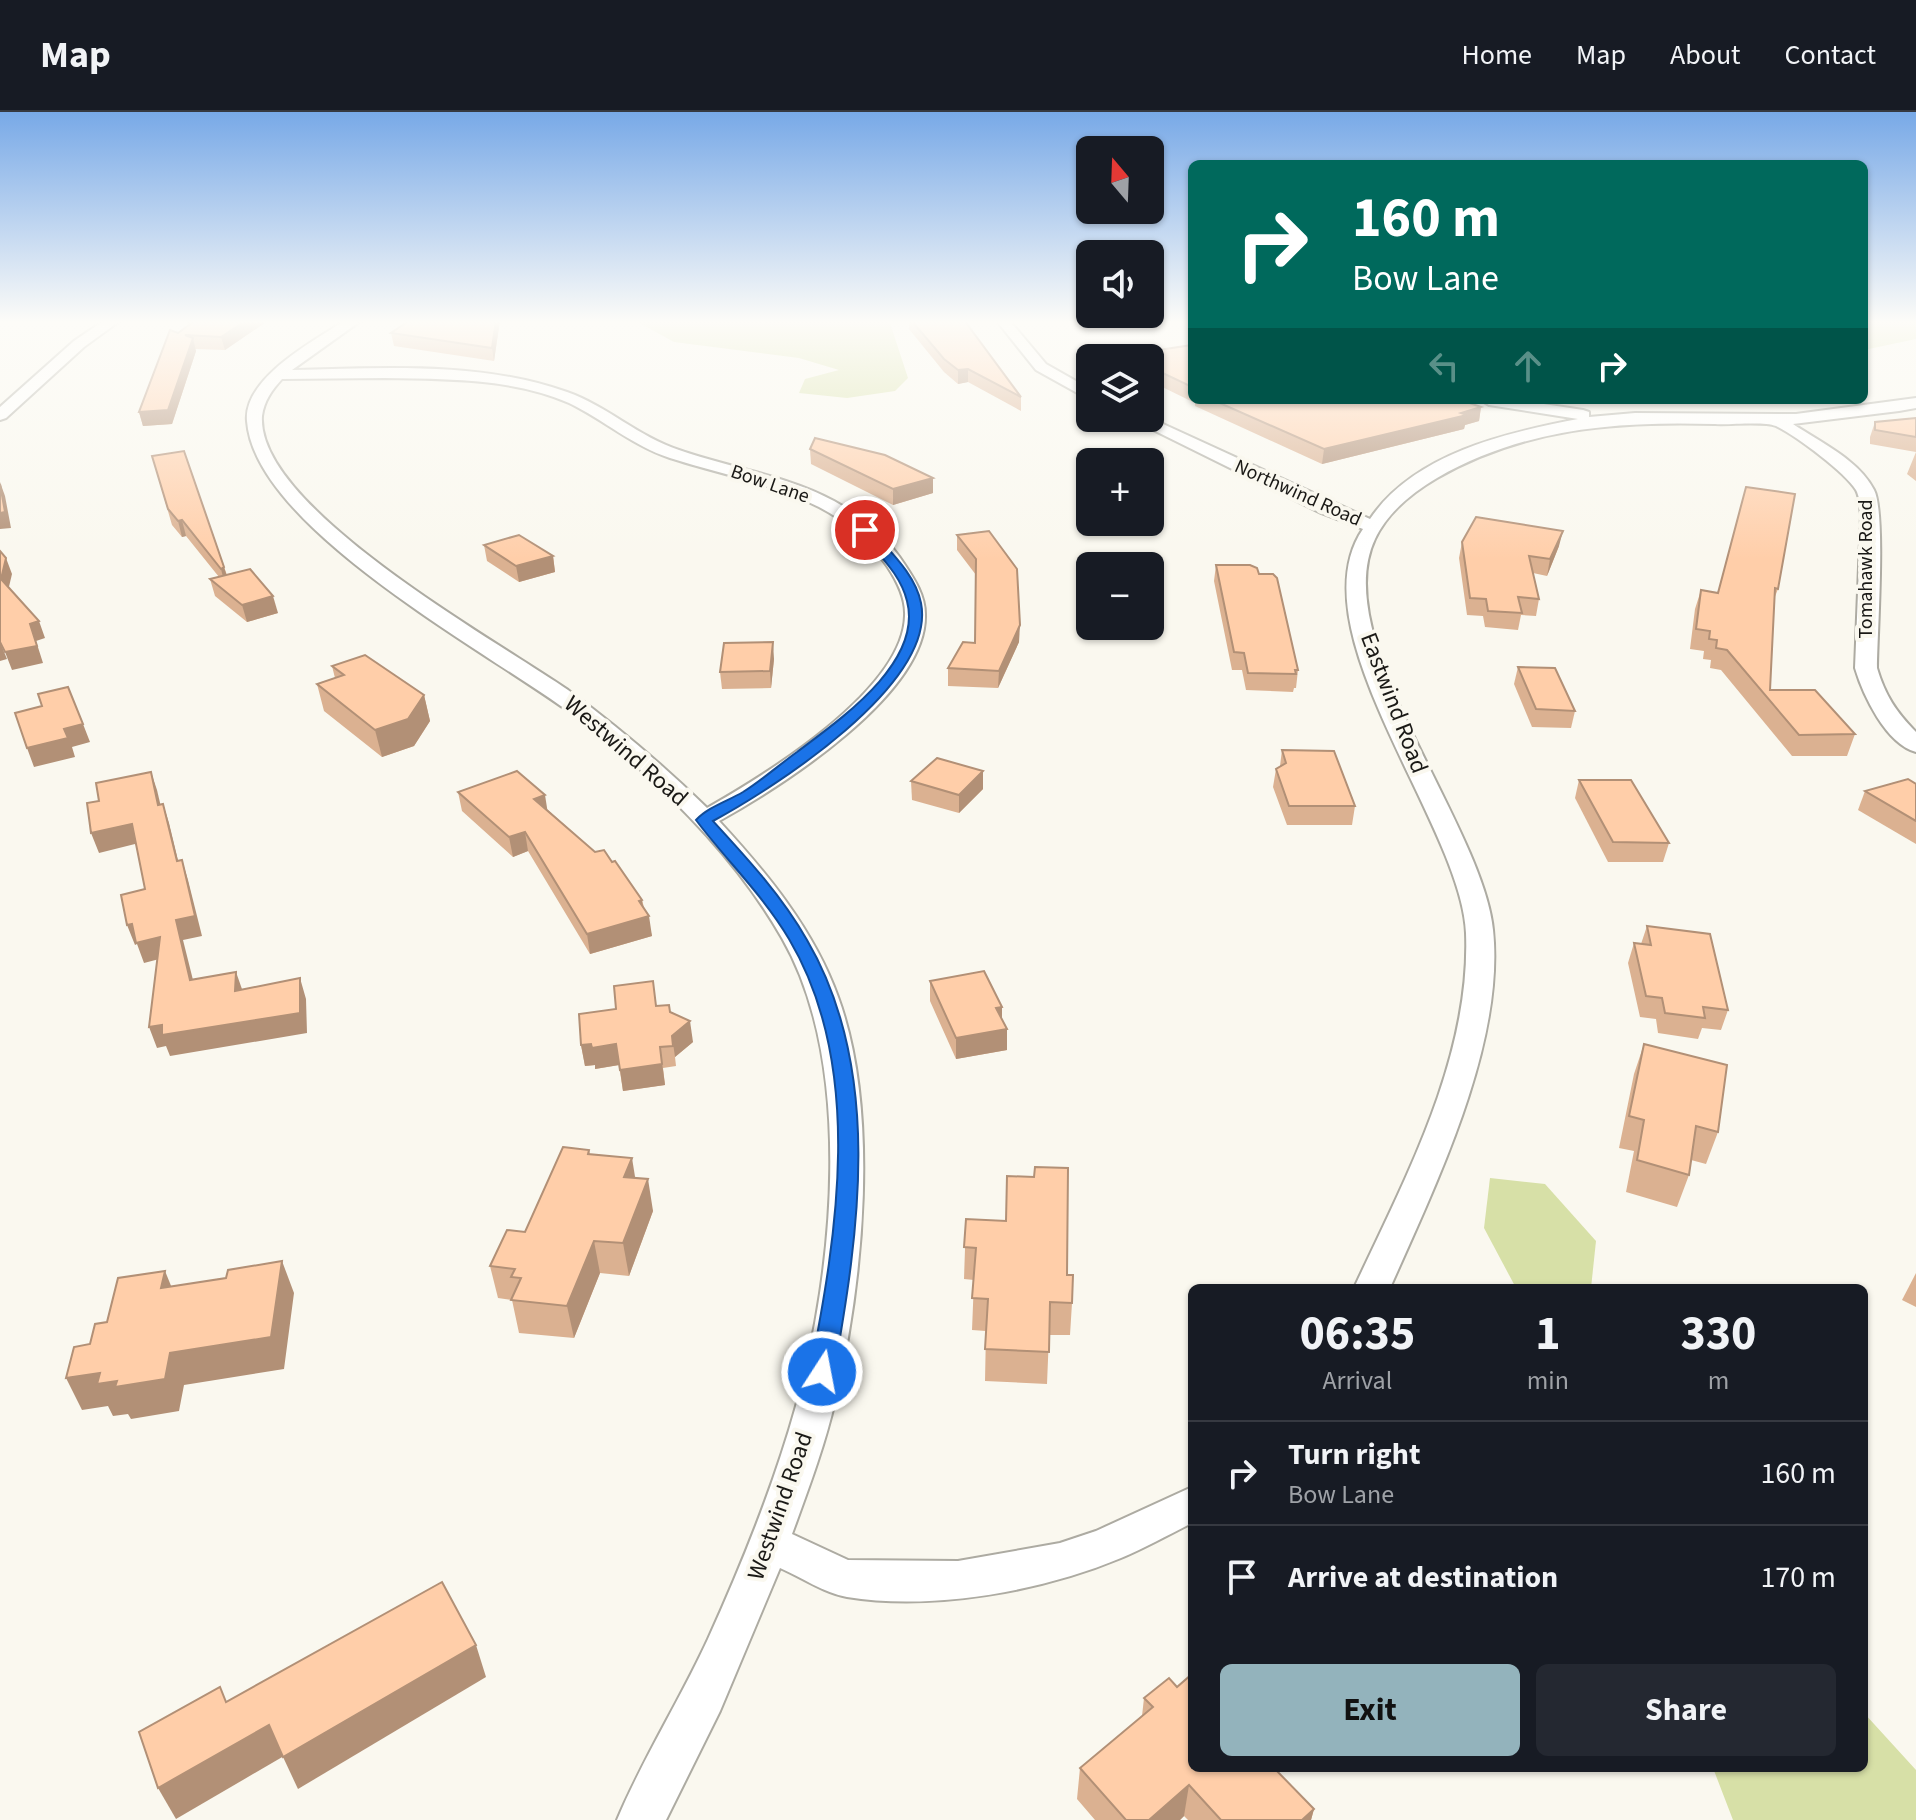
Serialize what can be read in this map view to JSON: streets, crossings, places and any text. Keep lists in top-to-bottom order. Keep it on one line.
{"streets":{"street":["Bow Lane","Northwind Road","Tomahawk Road","Eastwind Road","Westwind Road"]},"crossings":[["Bow Lane","Westwind Road"],["Northwind Road","Eastwind Road"],["Tomahawk Road","Eastwind Road"]],"north":"top","page":{"header":"Map","nav":["Home","Map","About","Contact"],"map_buttons":["+","−"],"turn":["160 m","Bow Lane"],"eta":["06:35","Arrival","1","min","330","m"],"list":[{"name":"Turn right","note":"Bow Lane","value":"160 m"},{"name":"Arrive at destination","value":"170 m"}],"buttons":["Exit","Share"]}}
